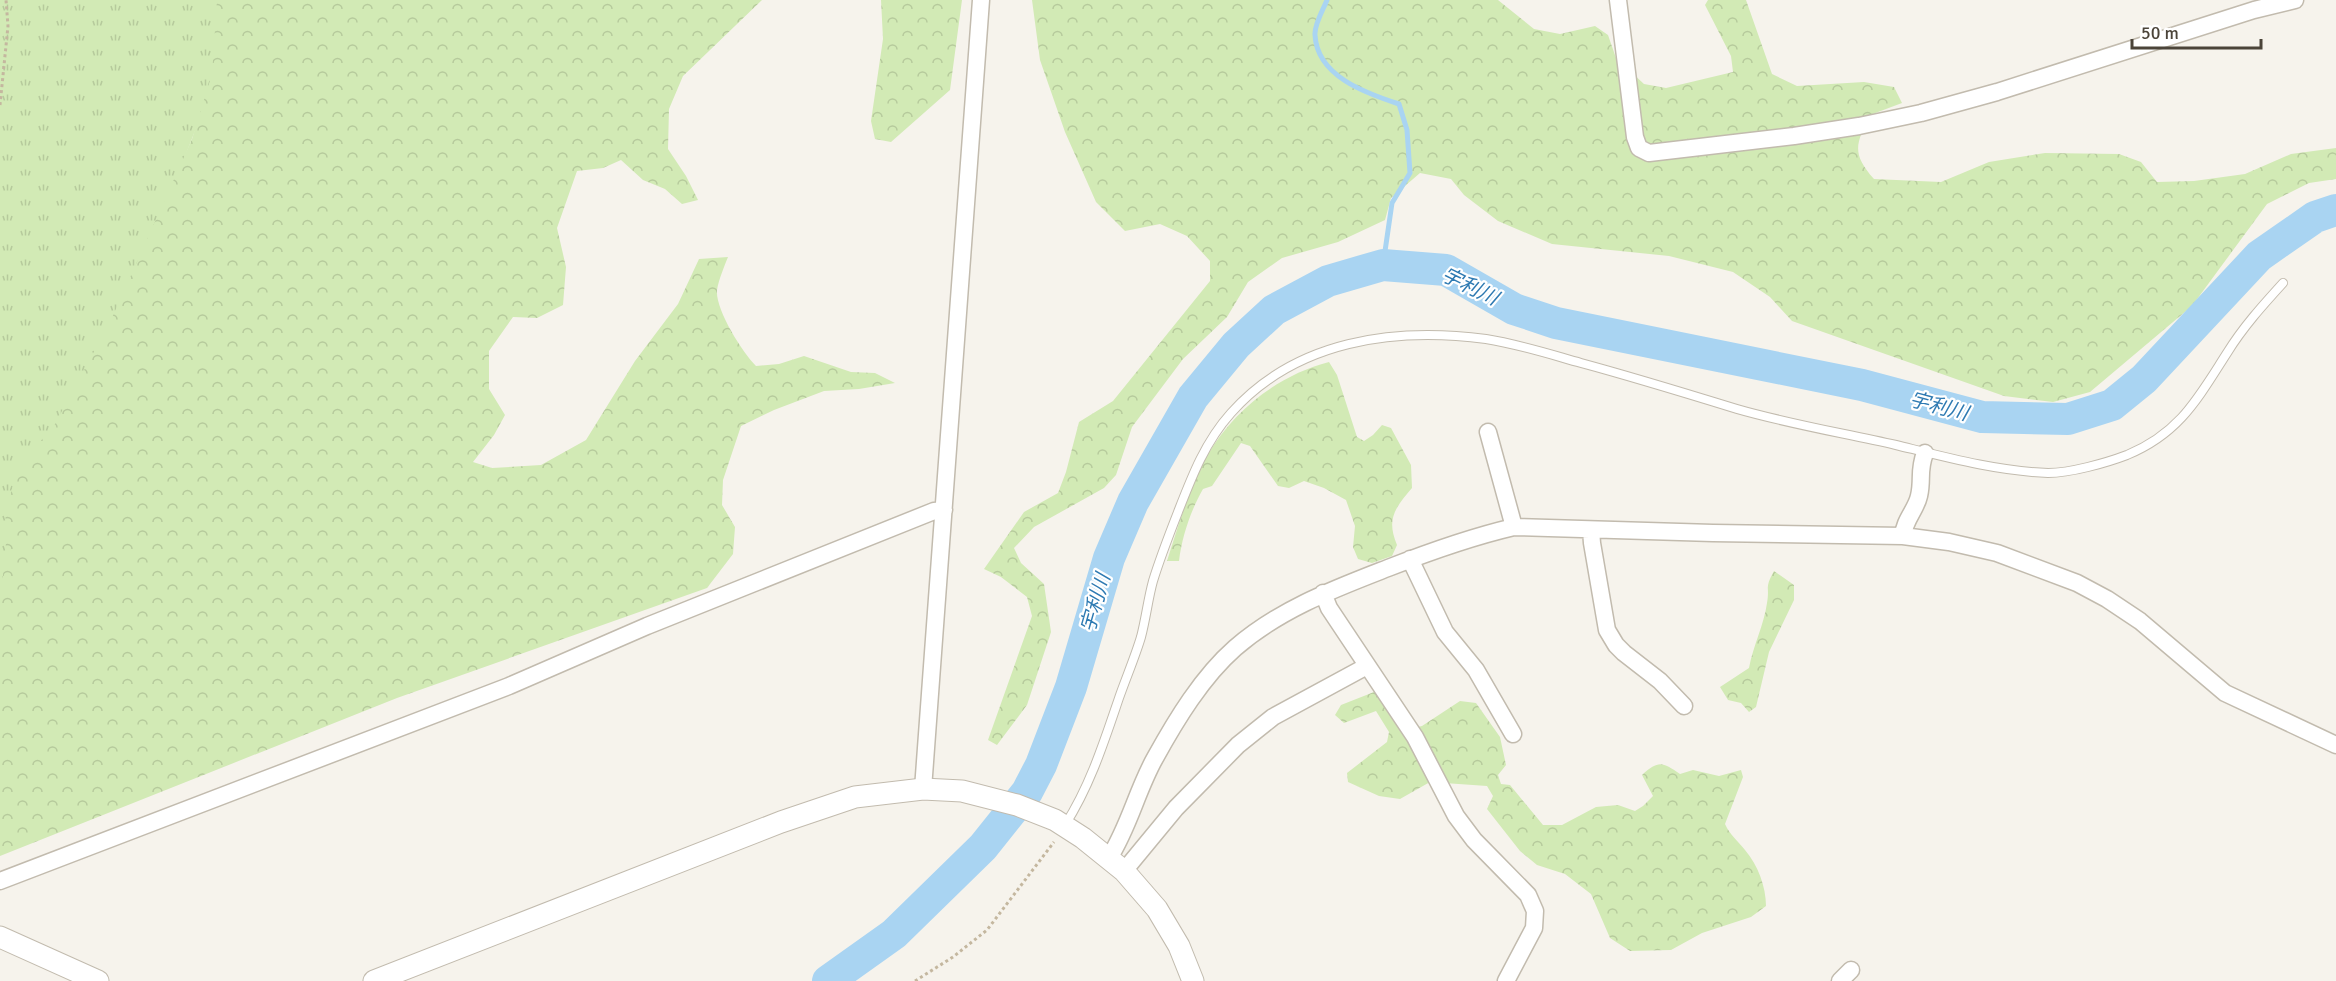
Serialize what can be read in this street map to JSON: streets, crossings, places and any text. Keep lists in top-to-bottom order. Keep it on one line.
{"water":["宇利川"],"scale_bar":"50 m"}
